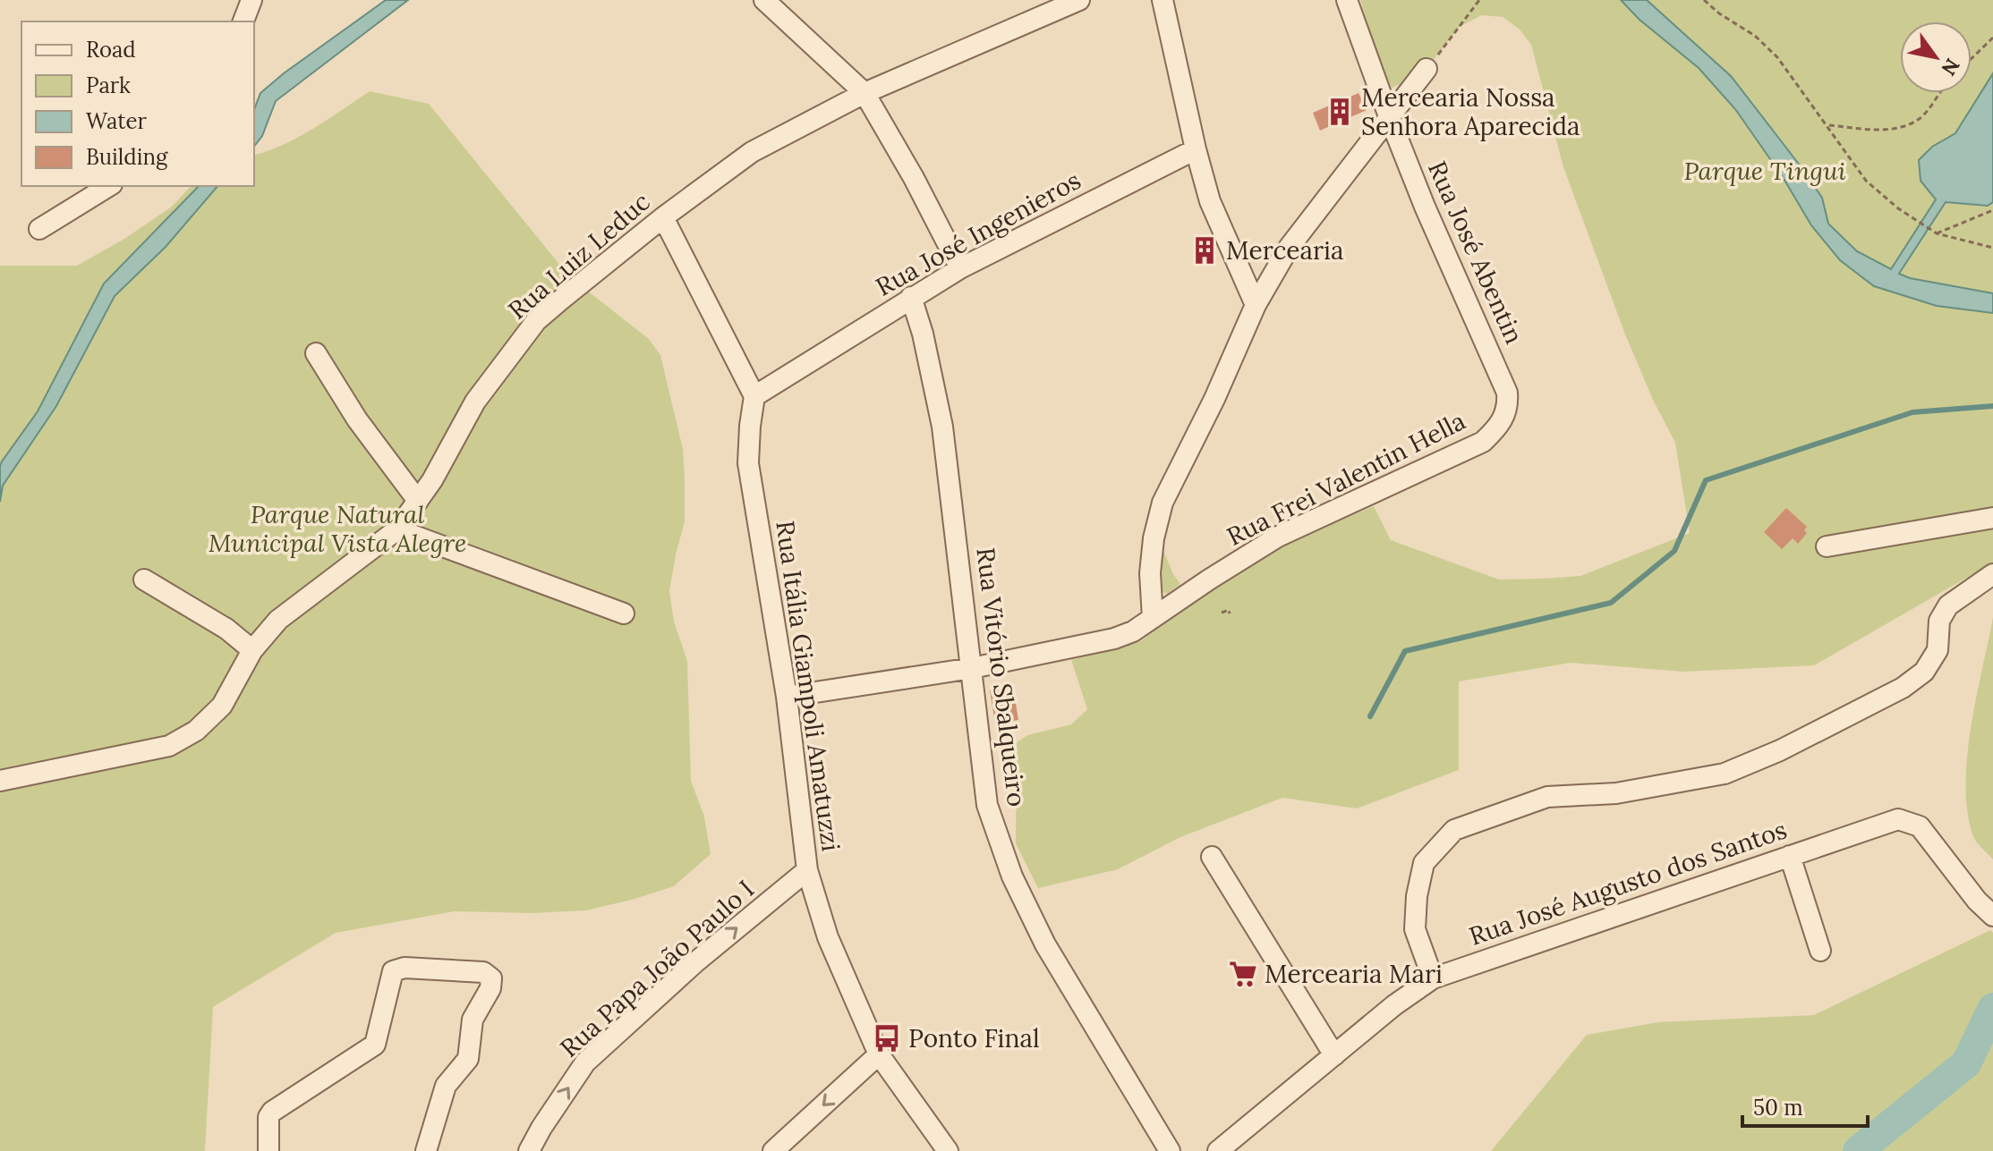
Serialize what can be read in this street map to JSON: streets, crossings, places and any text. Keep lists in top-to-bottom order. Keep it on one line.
{"streets":{"street":["Rua José Ingenieros","Rua José Abentin","Rua Luiz Leduc","Rua Frei Valentin Hella","Rua Vitório Sbalqueiro","Rua Itália Giampoli Amatuzzi","Rua José Augusto dos Santos","Rua Papa João Paulo I"]},"crossings":[["Rua José Ingenieros","Rua Vitório Sbalqueiro"],["Rua José Ingenieros","Rua Itália Giampoli Amatuzzi"],["Rua José Abentin","Rua Frei Valentin Hella"],["Rua Frei Valentin Hella","Rua Vitório Sbalqueiro"],["Rua Frei Valentin Hella","Rua Itália Giampoli Amatuzzi"],["Rua Itália Giampoli Amatuzzi","Rua Papa João Paulo I"]],"one_way":["Rua Papa João Paulo I"],"parks":["Parque Tingui","Parque Natural Municipal Vista Alegre"],"places":{"building":["Mercearia Nossa Senhora Aparecida","Mercearia"],"supermarket":["Mercearia Mari"],"bus stop":["Ponto Final"]},"legend":["Road","Park","Water","Building"],"scale_bar":"50 m","north":"bottom right"}
